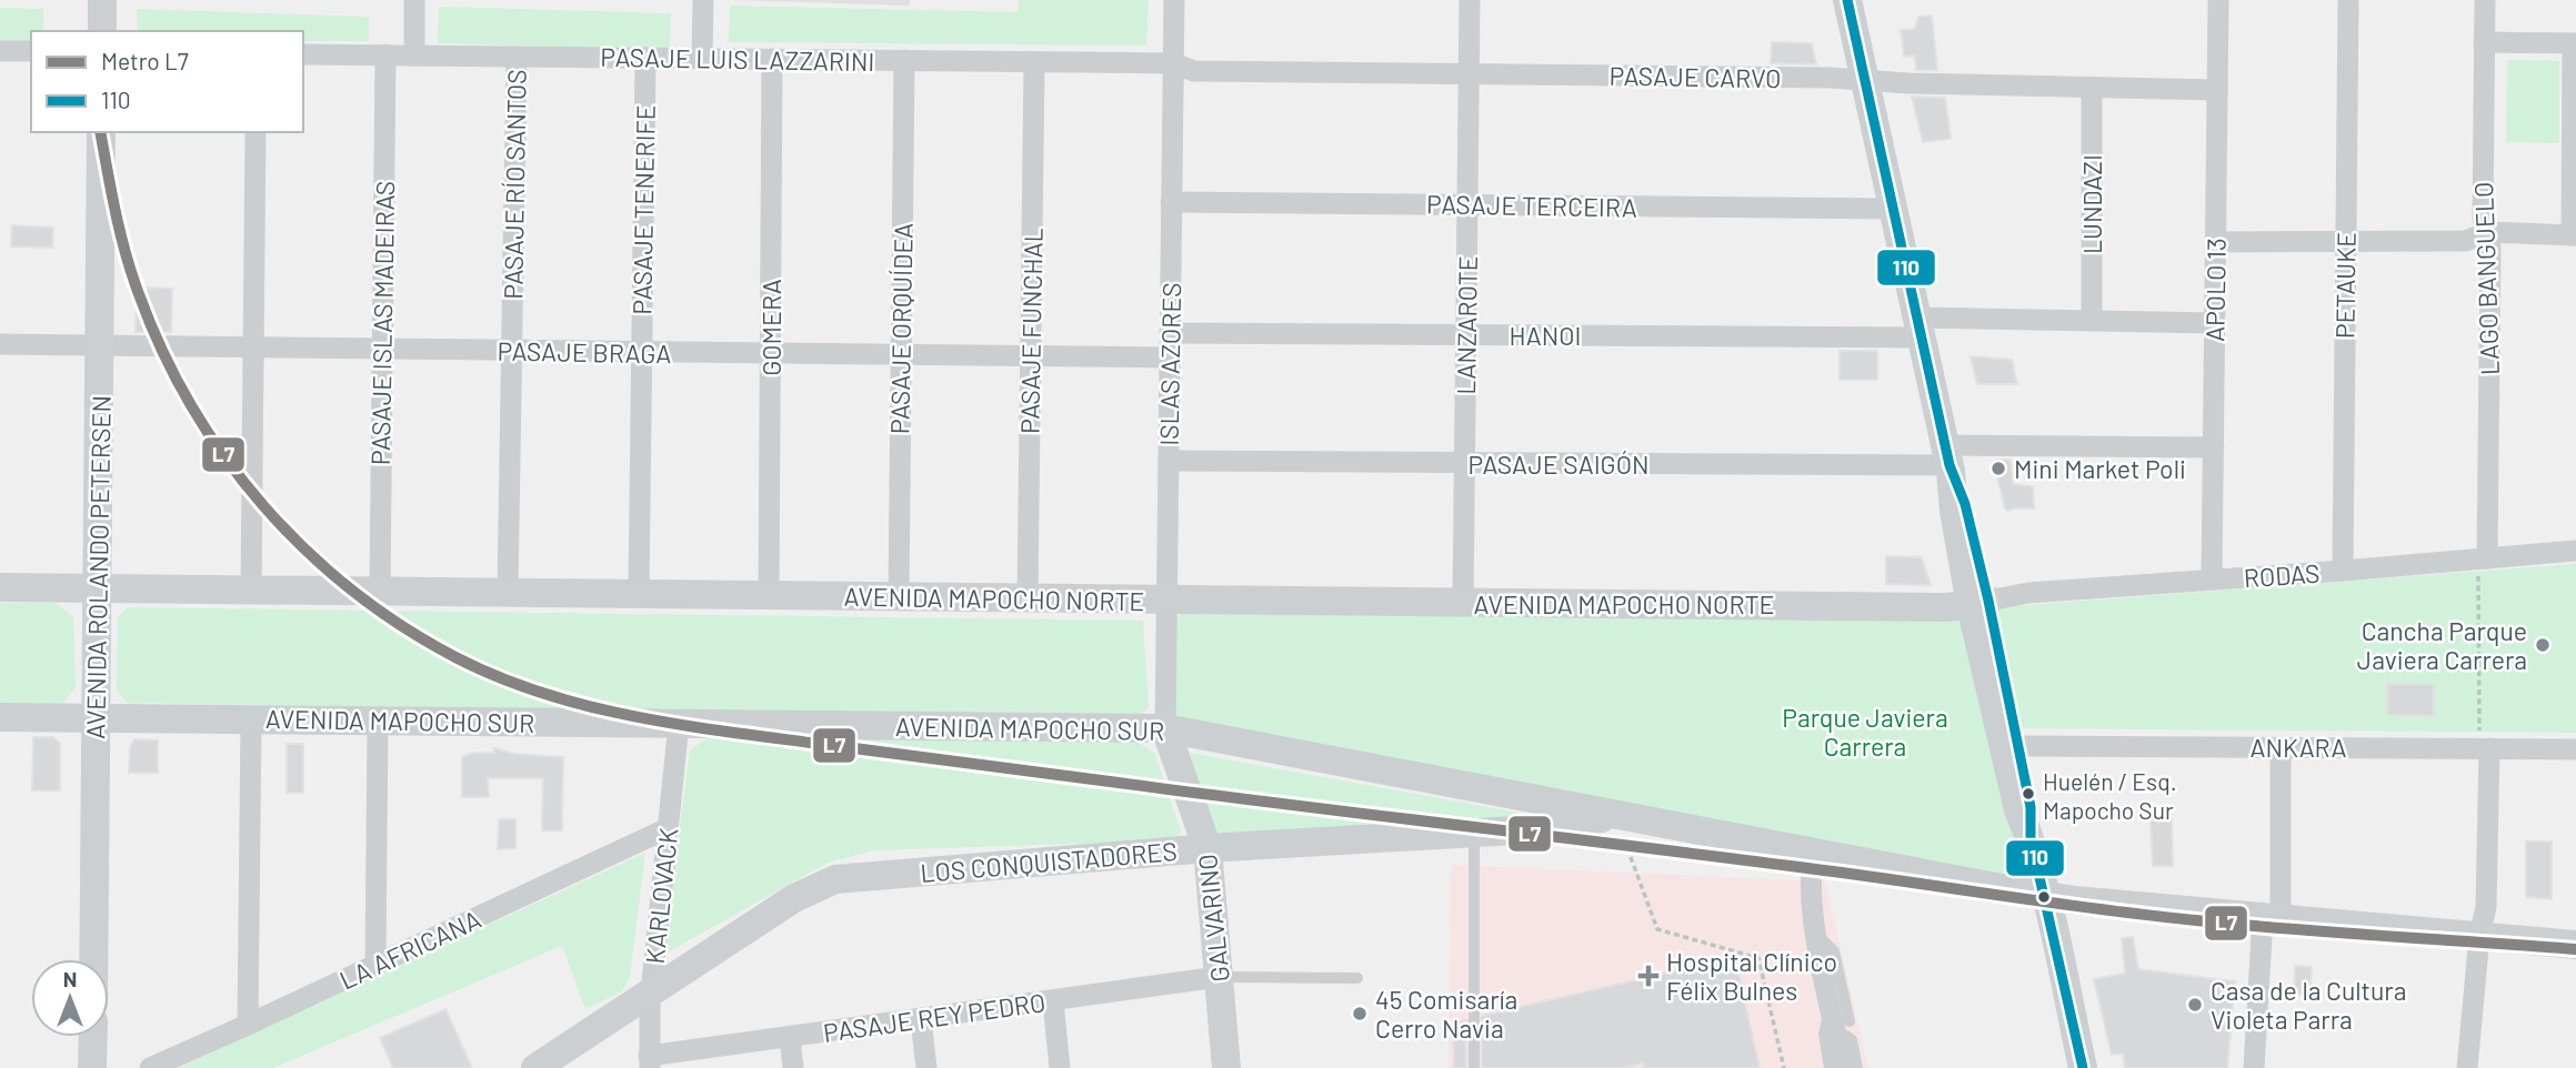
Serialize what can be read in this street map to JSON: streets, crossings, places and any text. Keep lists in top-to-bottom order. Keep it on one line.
{"streets":{"main road":["AVENIDA ROLANDO PETERSEN","AVENIDA MAPOCHO NORTE","AVENIDA MAPOCHO SUR","LOS CONQUISTADORES","GALVARINO"],"street":["PASAJE LUIS LAZZARINI","PASAJE CARVO","PASAJE RÍO SANTOS","LUNDAZI","PASAJE TERCEIRA","PASAJE TENERIFE","LAGO BANGUELO","PETAUKE","APOLO 13","PASAJE ISLAS MADEIRAS","LANZAROTE","GOMERA","PASAJE ORQUÍDEA","PASAJE FUNCHAL","HANOI","PASAJE BRAGA","ISLAS AZORES","PASAJE SAIGÓN","RODAS","ANKARA","KARLOVACK","LA AFRICANA","PASAJE REY PEDRO"]},"crossings":[["PASAJE LUIS LAZZARINI","PASAJE CARVO"],["PASAJE LUIS LAZZARINI","PASAJE RÍO SANTOS"],["PASAJE LUIS LAZZARINI","PASAJE TENERIFE"],["PASAJE LUIS LAZZARINI","PASAJE ISLAS MADEIRAS"],["PASAJE LUIS LAZZARINI","GOMERA"],["PASAJE LUIS LAZZARINI","PASAJE ORQUÍDEA"],["PASAJE LUIS LAZZARINI","PASAJE FUNCHAL"],["PASAJE LUIS LAZZARINI","ISLAS AZORES"],["PASAJE CARVO","LUNDAZI"],["PASAJE CARVO","APOLO 13"],["PASAJE CARVO","LANZAROTE"],["PASAJE CARVO","ISLAS AZORES"],["PASAJE RÍO SANTOS","PASAJE BRAGA"],["PASAJE RÍO SANTOS","AVENIDA MAPOCHO NORTE"],["LUNDAZI","HANOI"],["PASAJE TERCEIRA","LANZAROTE"],["PASAJE TERCEIRA","ISLAS AZORES"],["PASAJE TENERIFE","PASAJE BRAGA"],["PASAJE TENERIFE","AVENIDA MAPOCHO NORTE"],["LAGO BANGUELO","RODAS"],["PETAUKE","RODAS"],["APOLO 13","HANOI"],["APOLO 13","PASAJE SAIGÓN"],["APOLO 13","RODAS"],["PASAJE ISLAS MADEIRAS","PASAJE BRAGA"],["PASAJE ISLAS MADEIRAS","AVENIDA MAPOCHO NORTE"],["LANZAROTE","HANOI"],["LANZAROTE","PASAJE SAIGÓN"],["LANZAROTE","AVENIDA MAPOCHO NORTE"],["GOMERA","PASAJE BRAGA"],["GOMERA","AVENIDA MAPOCHO NORTE"],["PASAJE ORQUÍDEA","PASAJE BRAGA"],["PASAJE ORQUÍDEA","AVENIDA MAPOCHO NORTE"],["PASAJE FUNCHAL","PASAJE BRAGA"],["PASAJE FUNCHAL","AVENIDA MAPOCHO NORTE"],["HANOI","ISLAS AZORES"],["PASAJE BRAGA","ISLAS AZORES"],["PASAJE BRAGA","AVENIDA ROLANDO PETERSEN"],["ISLAS AZORES","PASAJE SAIGÓN"],["ISLAS AZORES","AVENIDA MAPOCHO NORTE"],["ISLAS AZORES","AVENIDA MAPOCHO SUR"],["ISLAS AZORES","GALVARINO"],["AVENIDA ROLANDO PETERSEN","AVENIDA MAPOCHO NORTE"],["AVENIDA ROLANDO PETERSEN","AVENIDA MAPOCHO SUR"],["RODAS","AVENIDA MAPOCHO NORTE"],["AVENIDA MAPOCHO SUR","LOS CONQUISTADORES"],["AVENIDA MAPOCHO SUR","KARLOVACK"],["AVENIDA MAPOCHO SUR","GALVARINO"],["LOS CONQUISTADORES","KARLOVACK"],["LOS CONQUISTADORES","GALVARINO"],["KARLOVACK","LA AFRICANA"],["KARLOVACK","PASAJE REY PEDRO"],["GALVARINO","PASAJE REY PEDRO"]],"parks":["Parque Javiera Carrera"],"places":{"other":["Mini Market Poli","Cancha Parque Javiera Carrera","Huelén / Esq. Mapocho Sur","Casa de la Cultura Violeta Parra","45 Comisaría Cerro Navia"],"health":["Hospital Clínico Félix Bulnes"]},"lines":["transit line 110","metro line L7"],"legend":["Metro L7","110"],"north":"top"}
